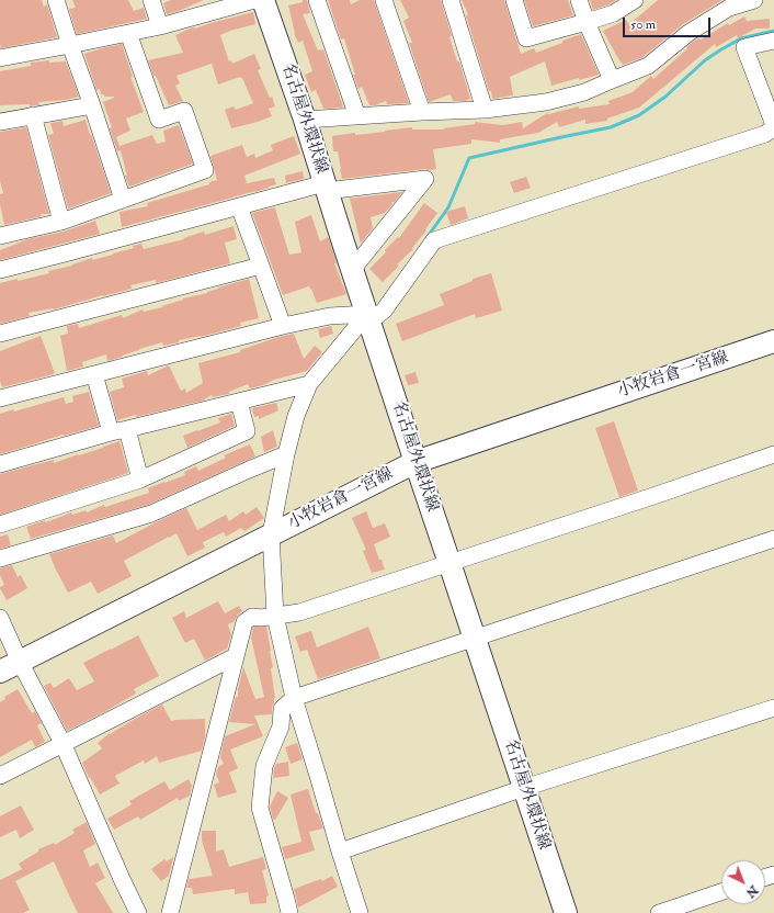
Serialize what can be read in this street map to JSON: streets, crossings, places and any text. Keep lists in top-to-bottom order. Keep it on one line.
{"streets":{"main road":["名古屋外環状線","小牧岩倉一宮線"]},"crossings":[["名古屋外環状線","小牧岩倉一宮線"]],"scale_bar":"50 m","north":"bottom right"}
